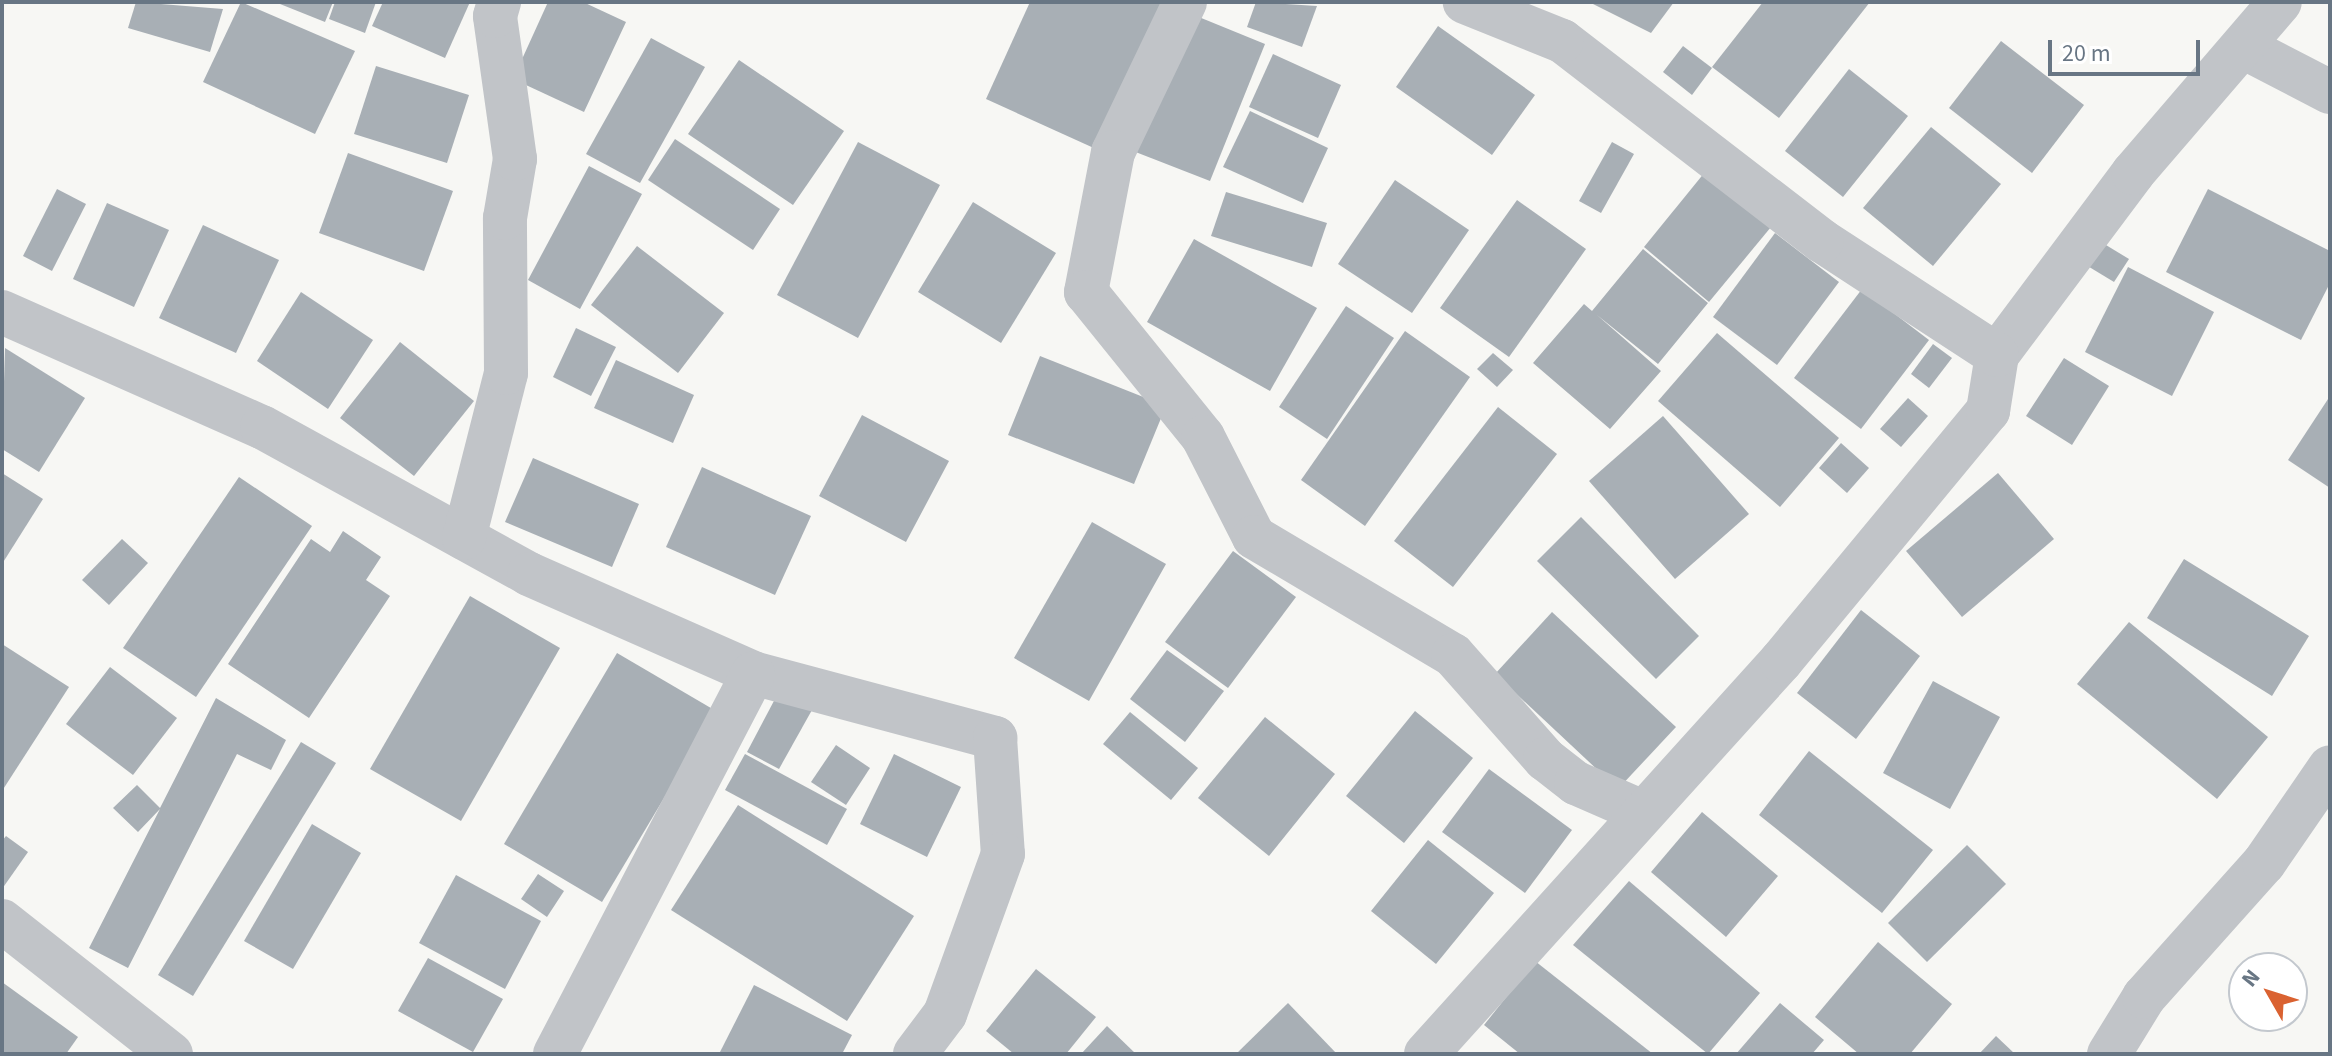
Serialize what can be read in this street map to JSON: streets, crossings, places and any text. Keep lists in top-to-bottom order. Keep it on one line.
{"scale_bar":"20 m","north":"top left"}
